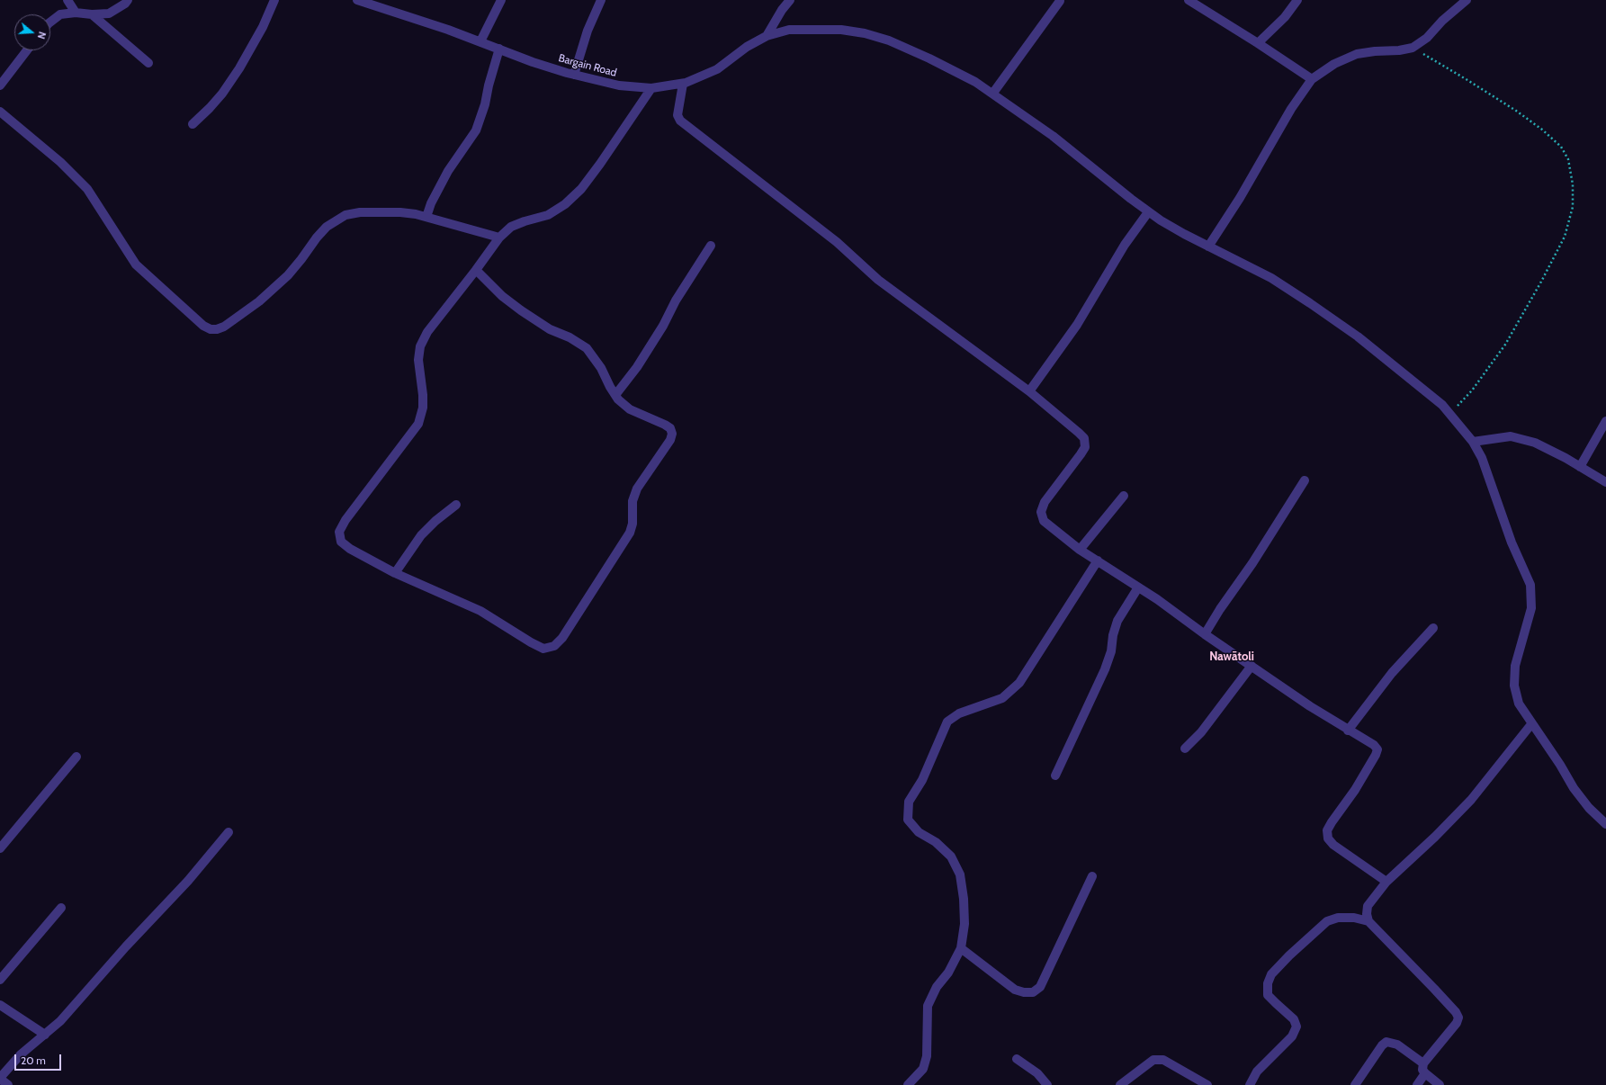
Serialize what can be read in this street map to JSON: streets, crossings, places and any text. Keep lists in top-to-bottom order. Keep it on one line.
{"streets":{"street":["Bargain Road"]},"districts":["Nawātoli"],"scale_bar":"20 m","north":"right"}
